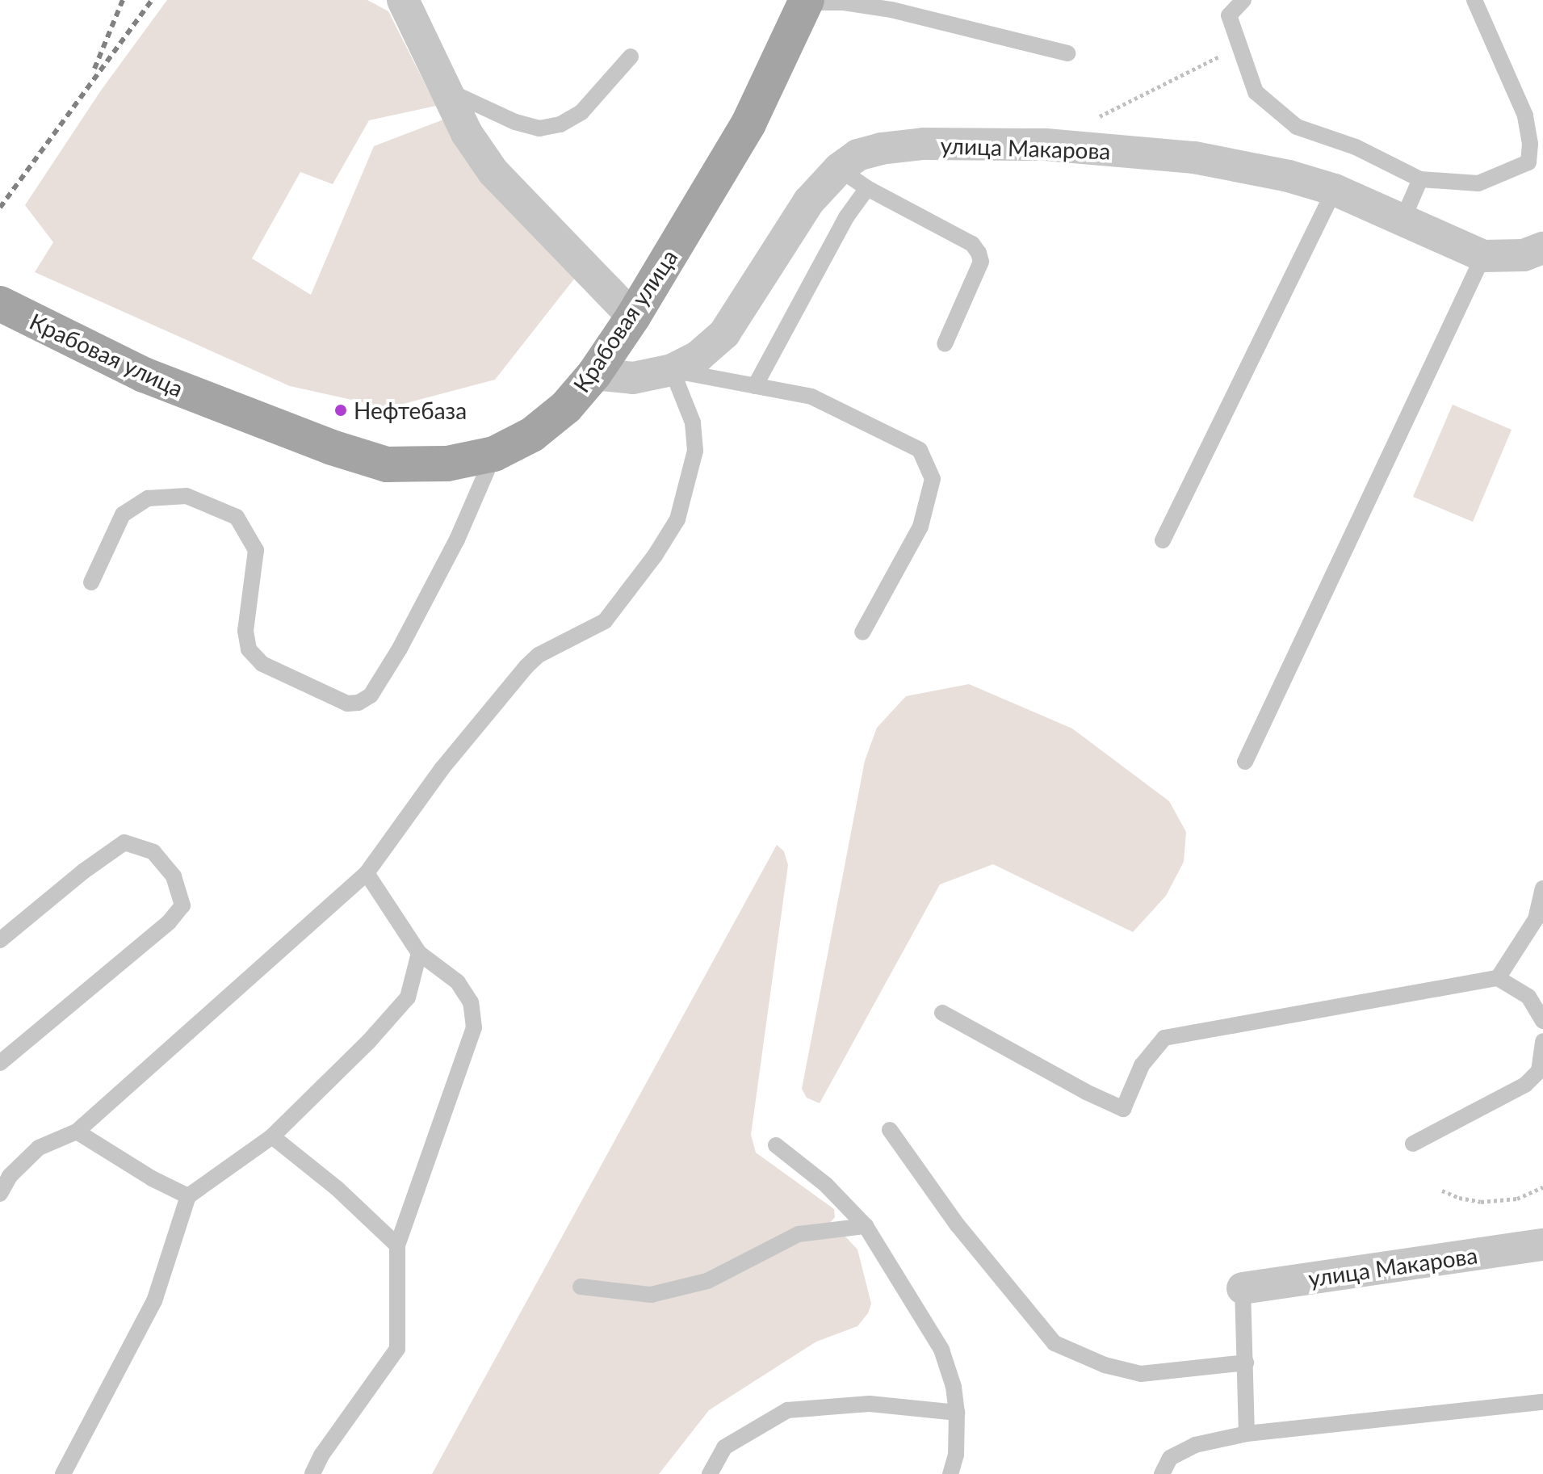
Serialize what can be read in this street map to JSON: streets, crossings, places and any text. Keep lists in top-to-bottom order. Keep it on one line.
{"streets":{"main road":["Крабовая улица"],"street":["улица Макарова"]},"crossings":[["улица Макарова","Крабовая улица"]],"places":["Нефтебаза"]}
